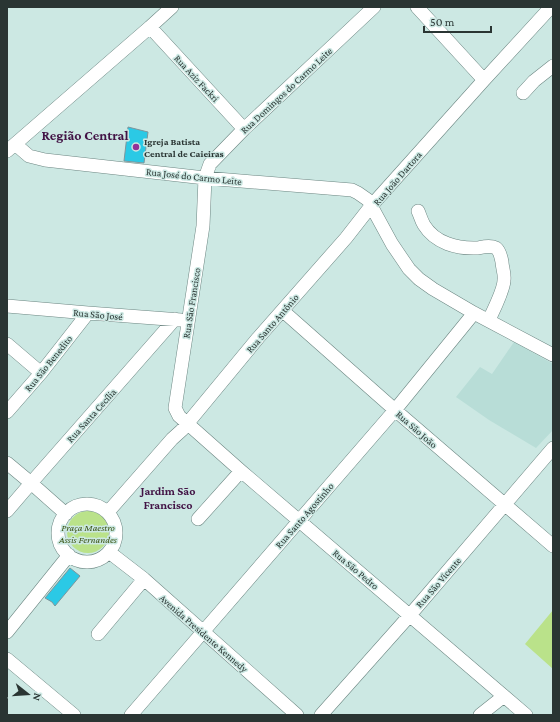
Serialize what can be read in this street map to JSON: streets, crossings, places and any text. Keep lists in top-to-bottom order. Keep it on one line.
{"streets":{"street":["Rua Aziz Fackri","Rua Domingos do Carmo Leite","Rua José do Carmo Leite","Rua João Dartora","Rua São Francisco","Rua São José","Rua Santo Antônio","Rua São Benedito","Rua Santa Cecília","Rua São João","Rua Santo Agostinho","Rua São Pedro","Rua São Vicente","Avenida Presidente Kennedy"]},"crossings":[["Rua Aziz Fackri","Rua Domingos do Carmo Leite"],["Rua Domingos do Carmo Leite","Rua José do Carmo Leite"],["Rua Domingos do Carmo Leite","Rua São Francisco"],["Rua José do Carmo Leite","Rua João Dartora"],["Rua José do Carmo Leite","Rua São Francisco"],["Rua José do Carmo Leite","Rua Santo Antônio"],["Rua João Dartora","Rua Santo Antônio"],["Rua João Dartora","Rua Santo Agostinho"],["Rua São Francisco","Rua São José"],["Rua São Francisco","Rua Santo Antônio"],["Rua São José","Rua São Benedito"],["Rua São José","Rua Santa Cecília"],["Rua Santo Antônio","Rua São João"],["Rua Santo Antônio","Rua São Pedro"],["Rua Santo Antônio","Avenida Presidente Kennedy"],["Rua São João","Rua Santo Agostinho"],["Rua São João","Rua São Vicente"],["Rua Santo Agostinho","Rua São Pedro"],["Rua Santo Agostinho","Avenida Presidente Kennedy"],["Rua São Pedro","Rua São Vicente"]],"districts":["Região Central","Jardim São Francisco"],"parks":["Praça Maestro Assis Fernandes"],"places":["Igreja Batista Central de Caieiras"],"scale_bar":"50 m","north":"right"}
